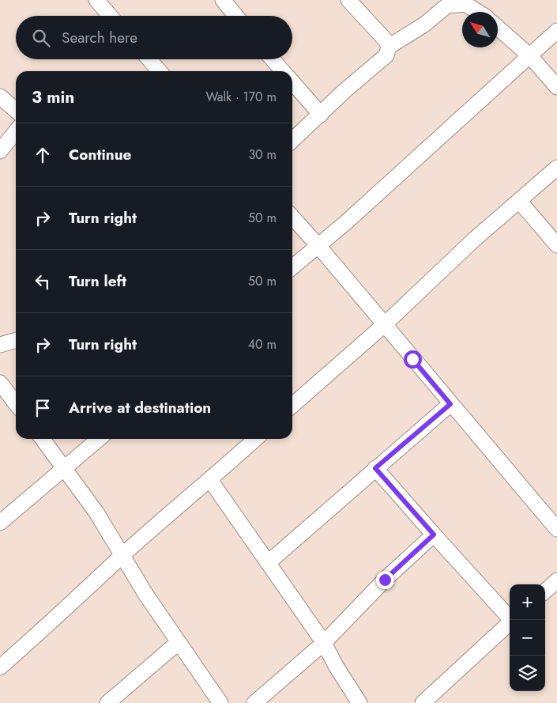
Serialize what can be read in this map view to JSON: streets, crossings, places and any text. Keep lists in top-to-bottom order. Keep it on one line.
{"north":"top left","page":{"search":"Search here","heading":["3 min","Walk · 170 m"],"list":[["Continue","30 m"],["Turn right","50 m"],["Turn left","50 m"],["Turn right","40 m"],"Arrive at destination"],"map_buttons":["+","−"]}}
